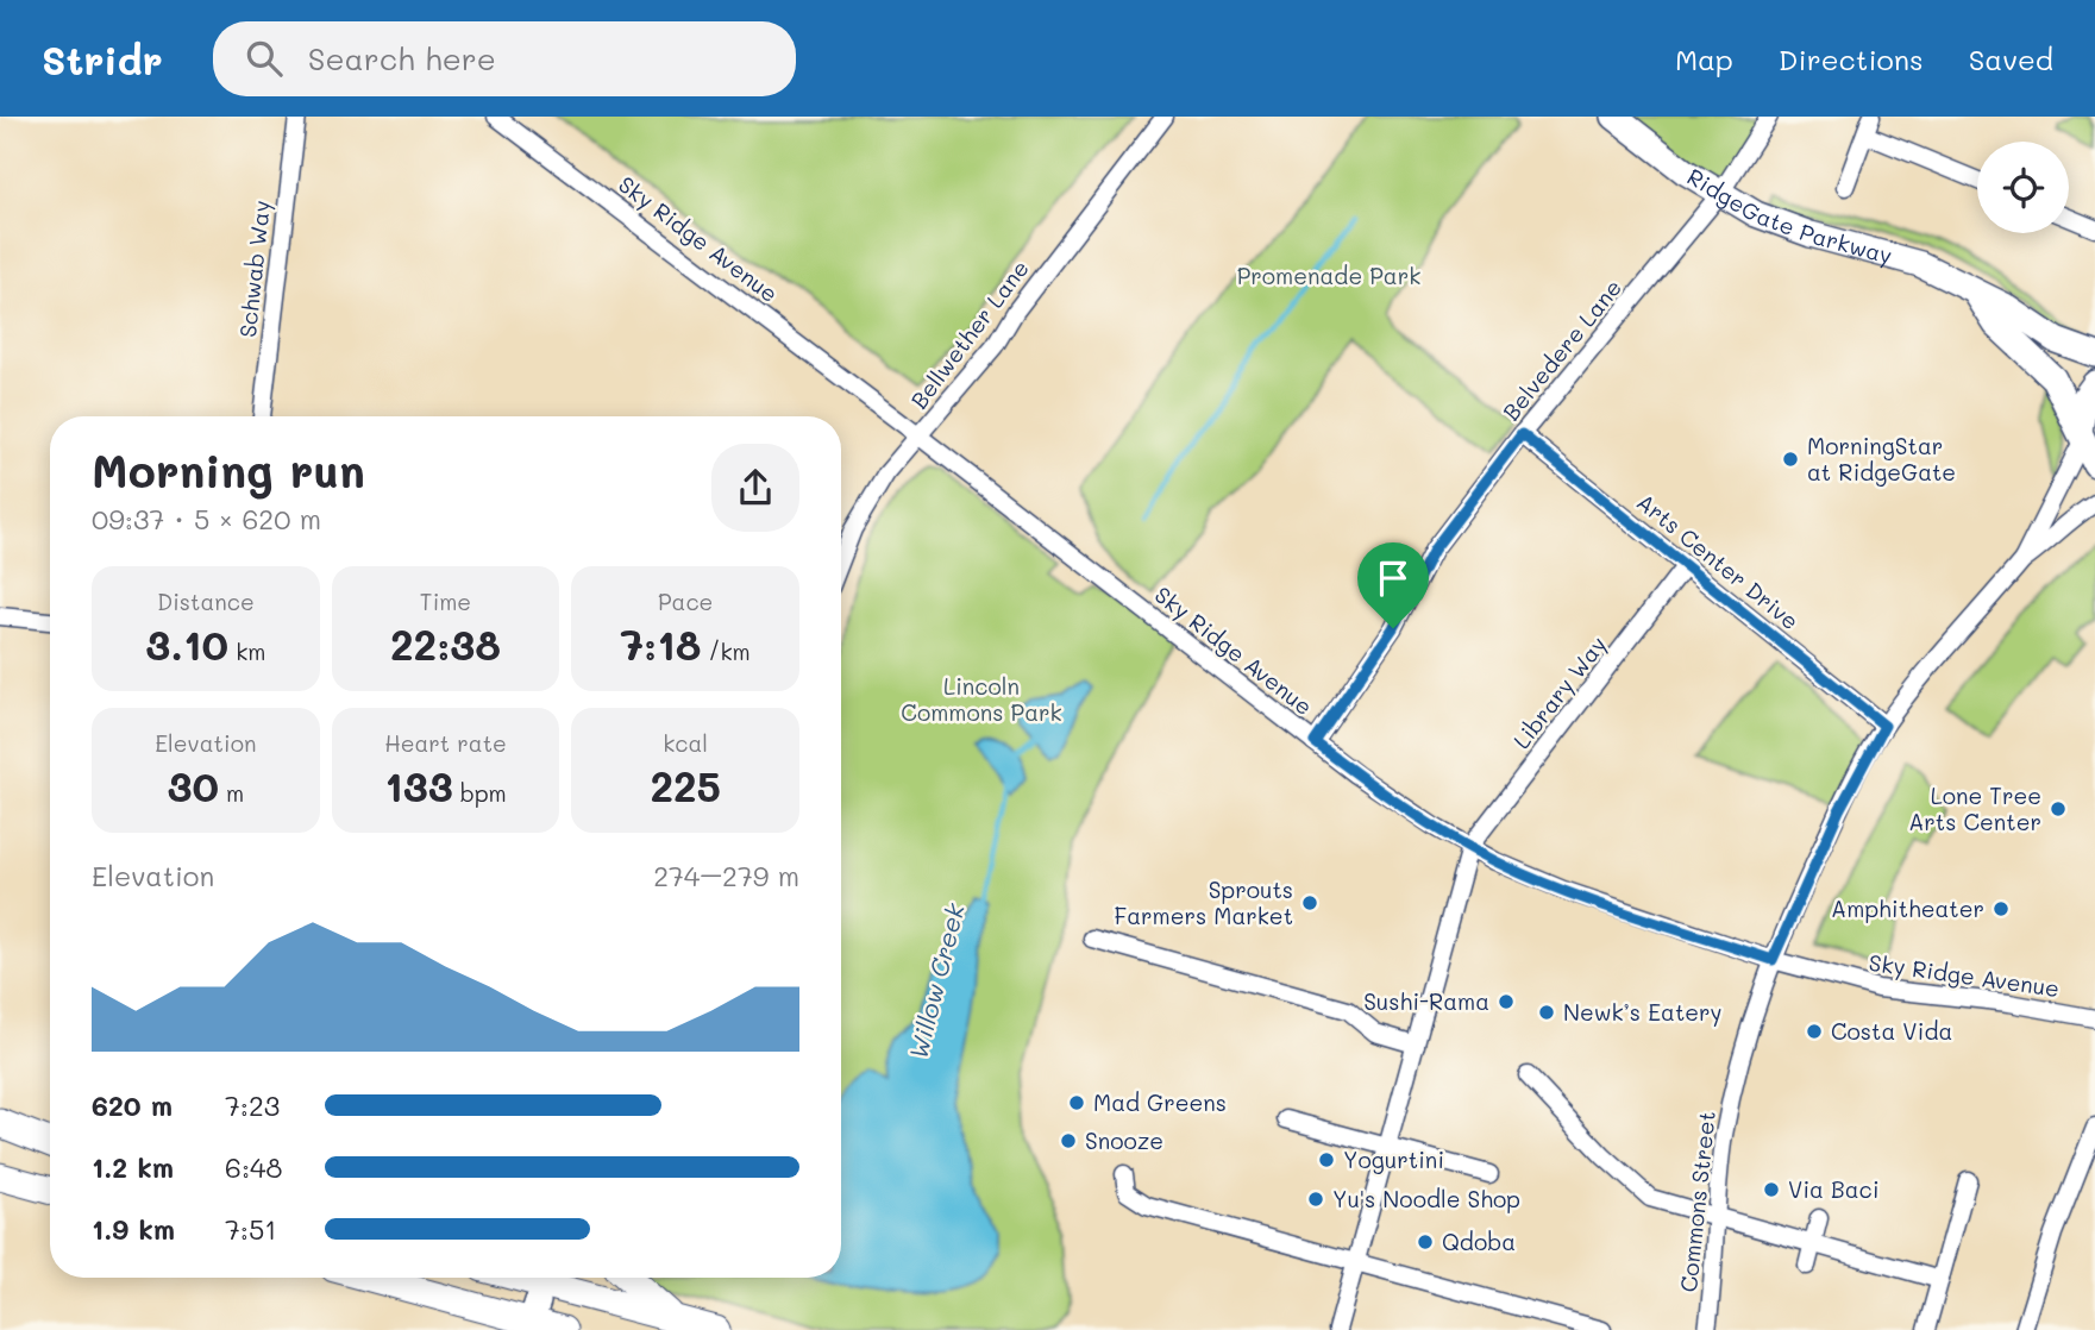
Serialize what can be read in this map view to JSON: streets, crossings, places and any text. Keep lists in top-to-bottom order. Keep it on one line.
{"streets":{"main road":["RidgeGate Parkway"],"street":["Sky Ridge Avenue","Schwab Way","Bellwether Lane","Belvedere Lane","Arts Center Drive","Library Way","Commons Street"]},"crossings":[["RidgeGate Parkway","Belvedere Lane"],["RidgeGate Parkway","Commons Street"],["Sky Ridge Avenue","Bellwether Lane"],["Sky Ridge Avenue","Belvedere Lane"],["Sky Ridge Avenue","Library Way"],["Sky Ridge Avenue","Commons Street"],["Belvedere Lane","Arts Center Drive"],["Arts Center Drive","Library Way"],["Arts Center Drive","Commons Street"]],"water":["Willow Creek"],"parks":["Promenade Park","Lincoln Commons Park"],"places":["MorningStar at RidgeGate","Lone Tree Arts Center","Sprouts Farmers Market","Amphitheater","Sushi-Rama","Newk’s Eatery","Costa Vida","Mad Greens","Snooze","Yogurtini","Via Baci","Yu's Noodle Shop","Qdoba"],"page":{"header":"Stridr","search":"Search here","nav":["Map","Directions","Saved"],"heading":["Morning run","09:37 · 5 × 620 m"],"stats":[["Distance","3.10 km"],["Time","22:38"],["Pace","7:18 /km"],["Elevation","30 m"],["Heart rate","133 bpm"],["kcal","225"]],"chart":["Elevation","274–279 m"],"list":[{"name":"620 m","note":"7:23"},{"name":"1.2 km","note":"6:48"},{"name":"1.9 km","note":"7:51"}]}}
